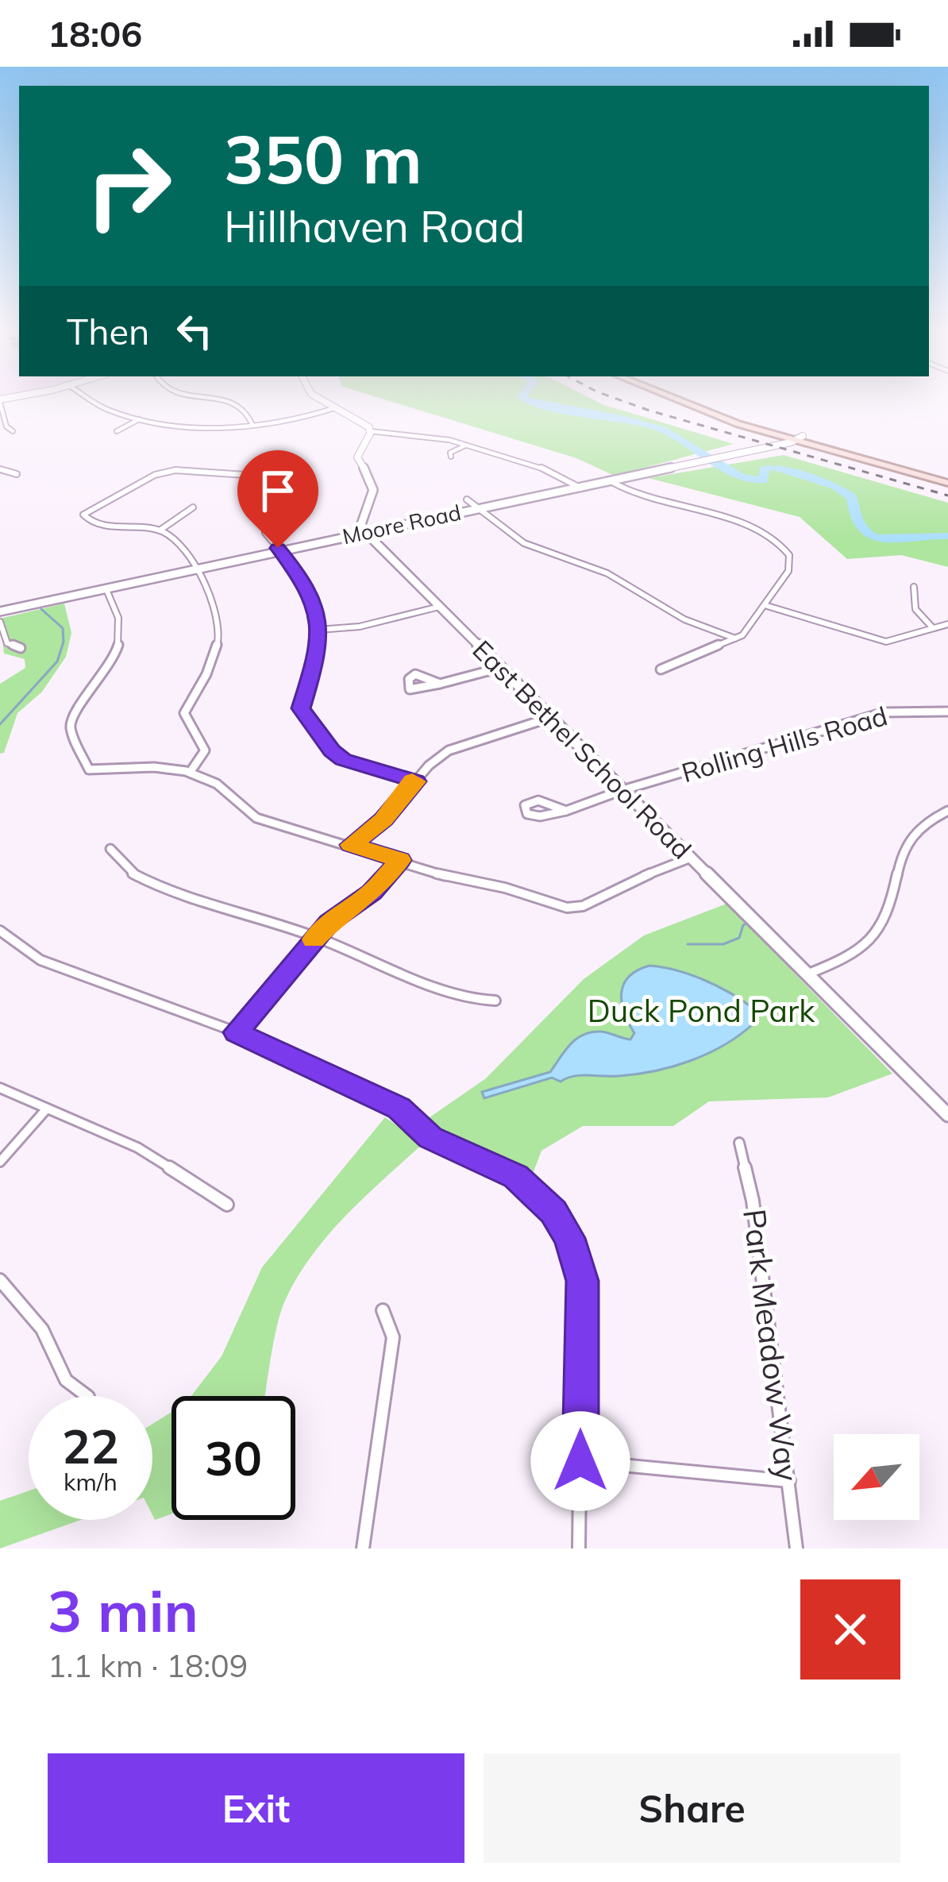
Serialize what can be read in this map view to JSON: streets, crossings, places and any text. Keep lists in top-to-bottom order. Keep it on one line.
{"streets":{"street":["Moore Road","Rolling Hills Road","East Bethel School Road","Park Meadow Way"]},"crossings":[["Moore Road","East Bethel School Road"],["Rolling Hills Road","East Bethel School Road"]],"parks":["Duck Pond Park"],"north":"bottom left","page":{"status":"18:06","turn":["350 m","Hillhaven Road"],"then":"Then","speed":"22 km/h","limit":"30","heading":["3 min","1.1 km · 18:09"],"buttons":["Exit","Share"]}}
